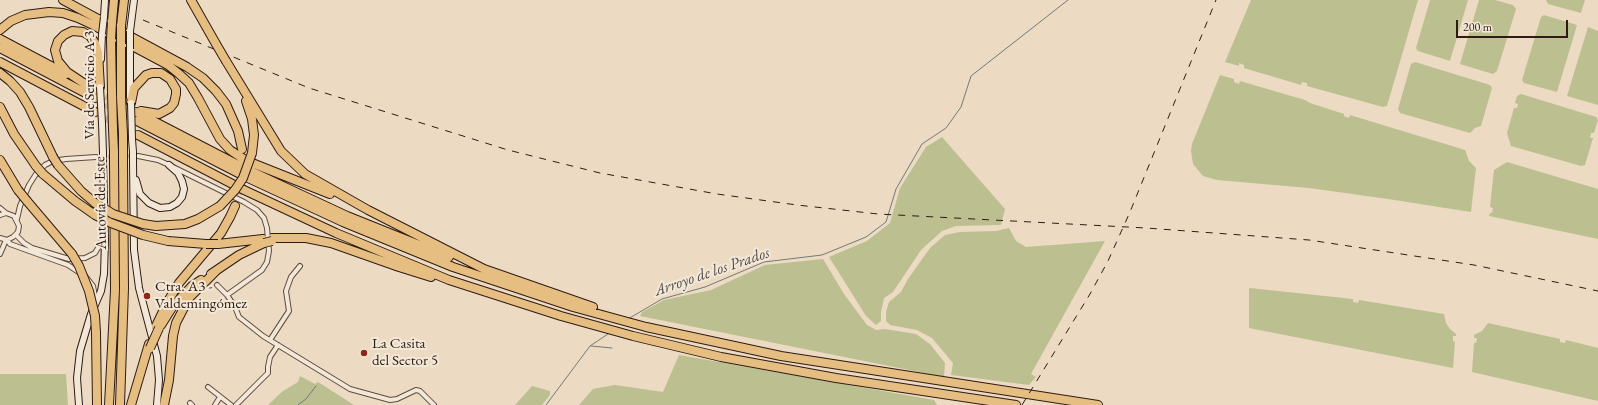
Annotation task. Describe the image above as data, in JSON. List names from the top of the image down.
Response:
{
  "streets": {
    "highway": ["Autovía del Este"],
    "main road": ["Vía de Servicio A-3"]
  },
  "water": ["Arroyo de los Prados"],
  "places": ["Ctra. A3 - Valdemingómez", "La Casita del Sector 5"],
  "scale_bar": "200 m"
}
